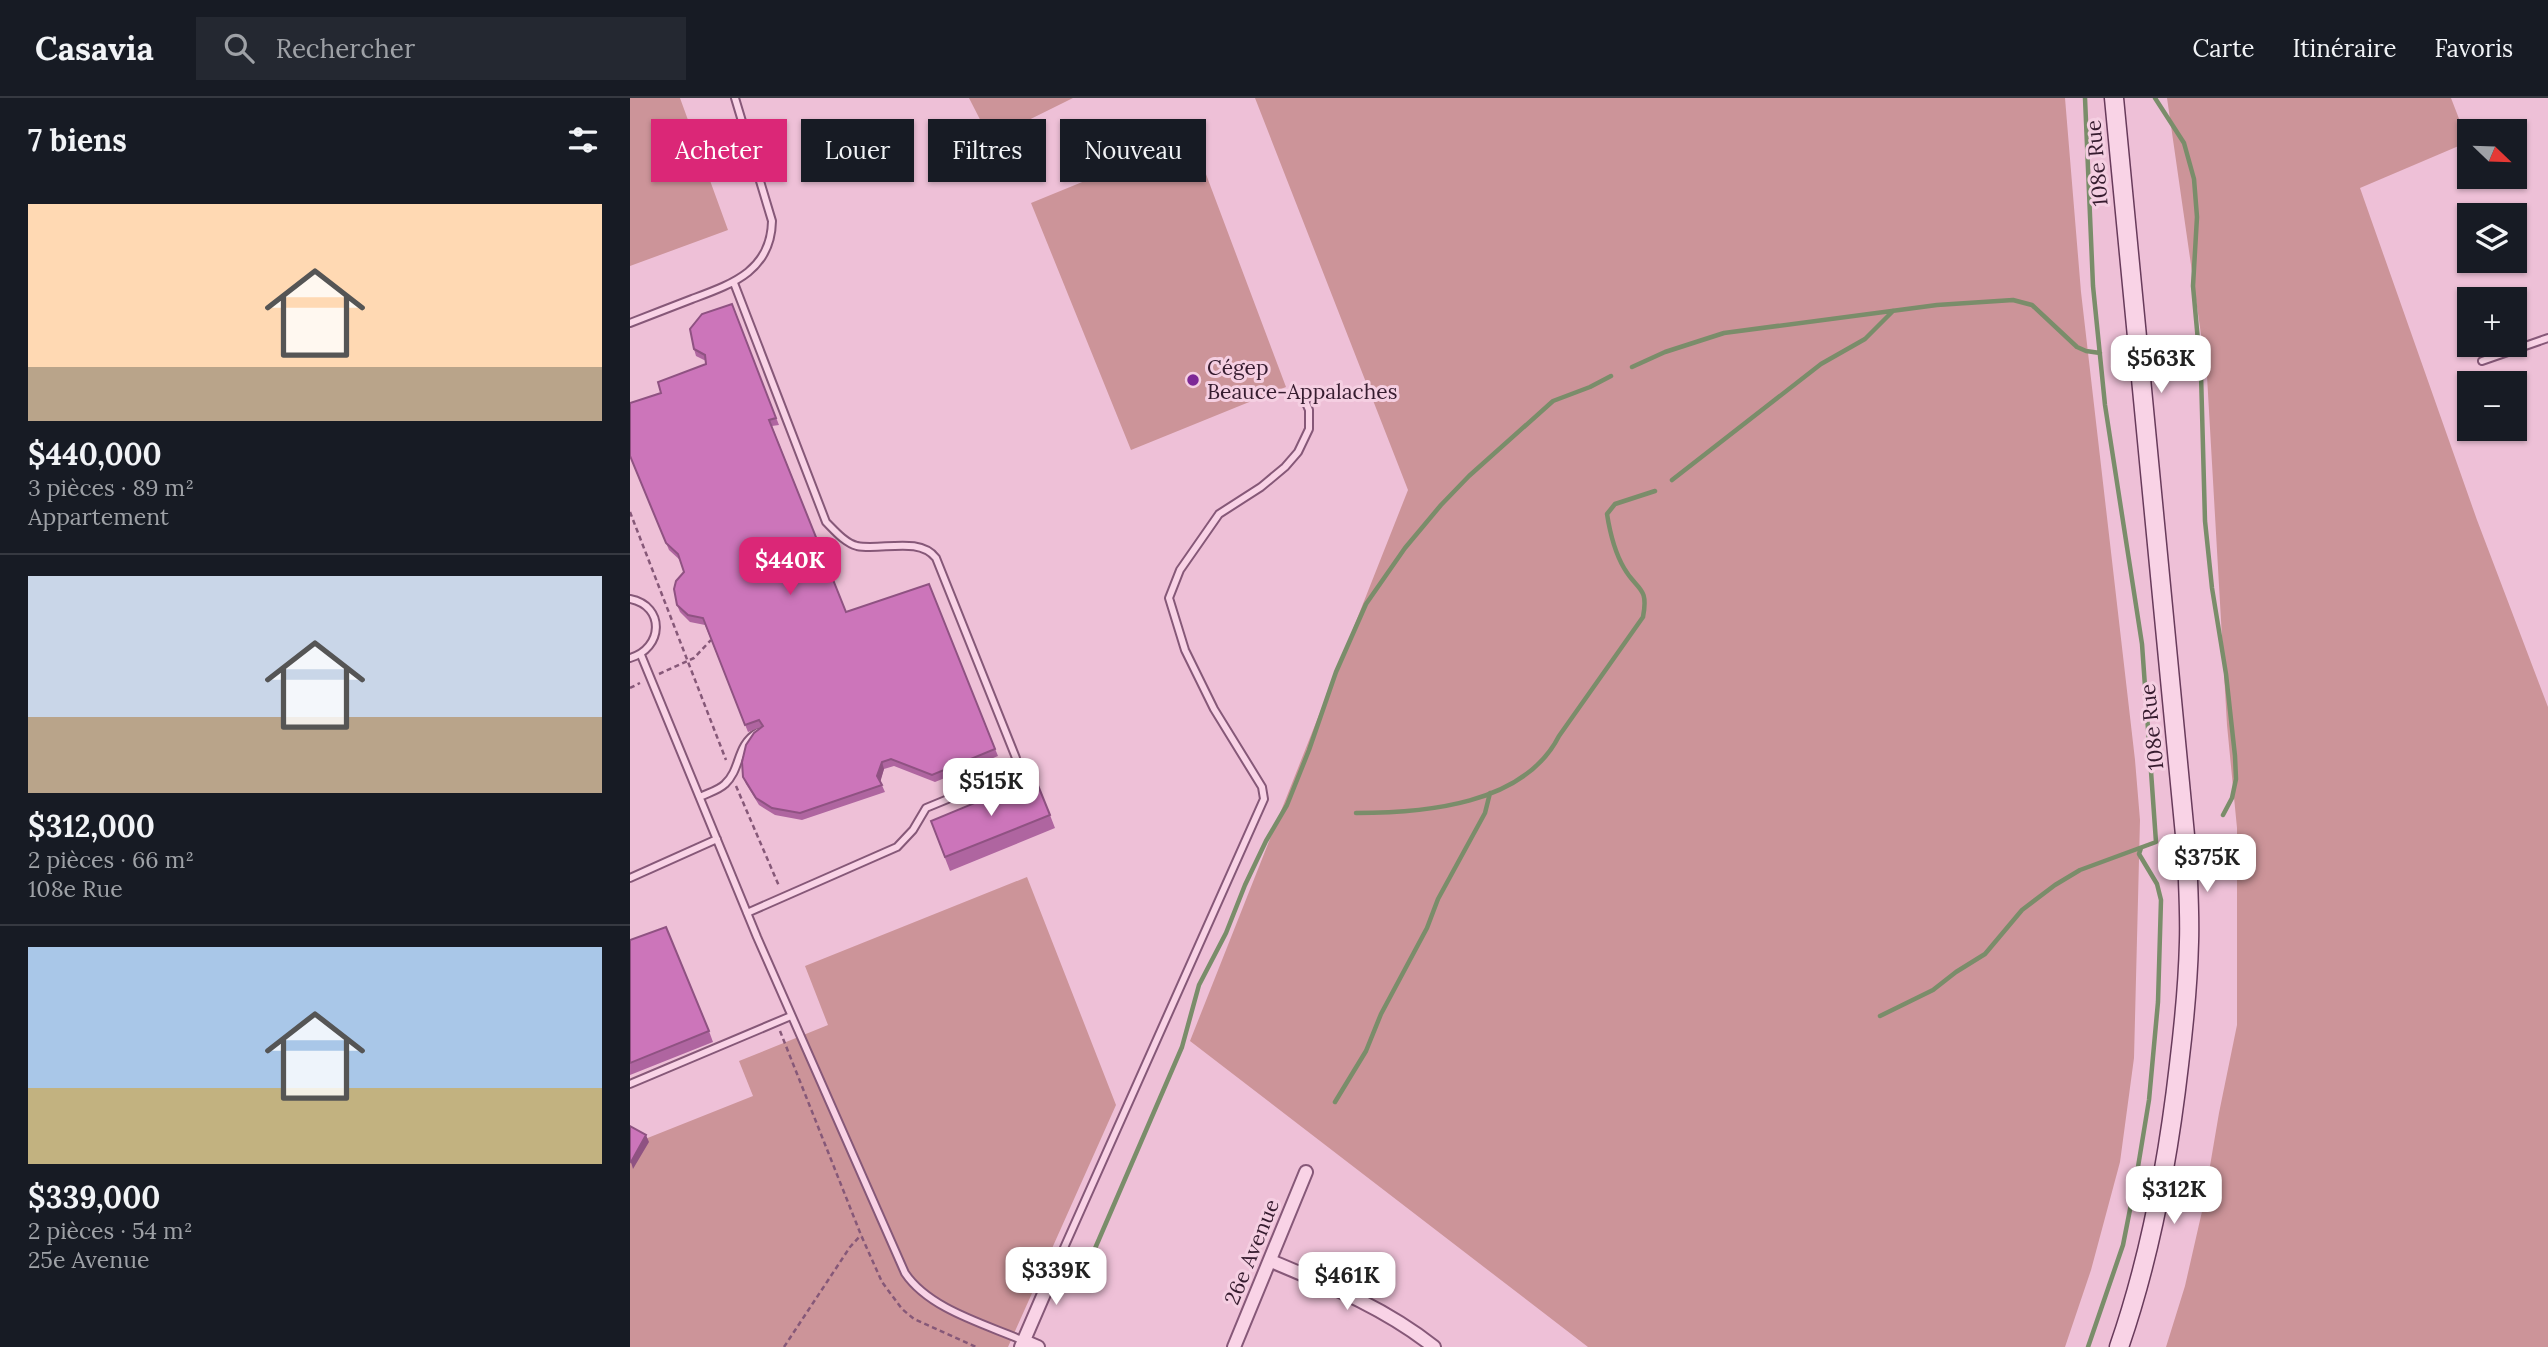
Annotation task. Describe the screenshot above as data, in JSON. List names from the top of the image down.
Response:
{
  "streets": {
    "main road": ["108e Rue"],
    "street": ["26e Avenue"]
  },
  "places": ["Cégep Beauce-Appalaches"],
  "north": "bottom right",
  "page": {
    "header": "Casavia",
    "search": "Rechercher",
    "nav": ["Carte", "Itinéraire", "Favoris"],
    "heading": "7 biens",
    "map_buttons": ["+", "−"],
    "chip": [
      "Acheter",
      "Louer",
      "Filtres",
      "Nouveau"
    ],
    "list": [
      {
        "name": "$440,000",
        "note": "3 pièces · 89 m² · Appartement"
      },
      {
        "name": "$312,000",
        "note": "2 pièces · 66 m² · 108e Rue"
      },
      {
        "name": "$339,000",
        "note": "2 pièces · 54 m² · 25e Avenue"
      }
    ],
    "price": [
      "$563K",
      "$440K",
      "$515K",
      "$375K",
      "$312K",
      "$339K",
      "$461K"
    ]
  }
}
